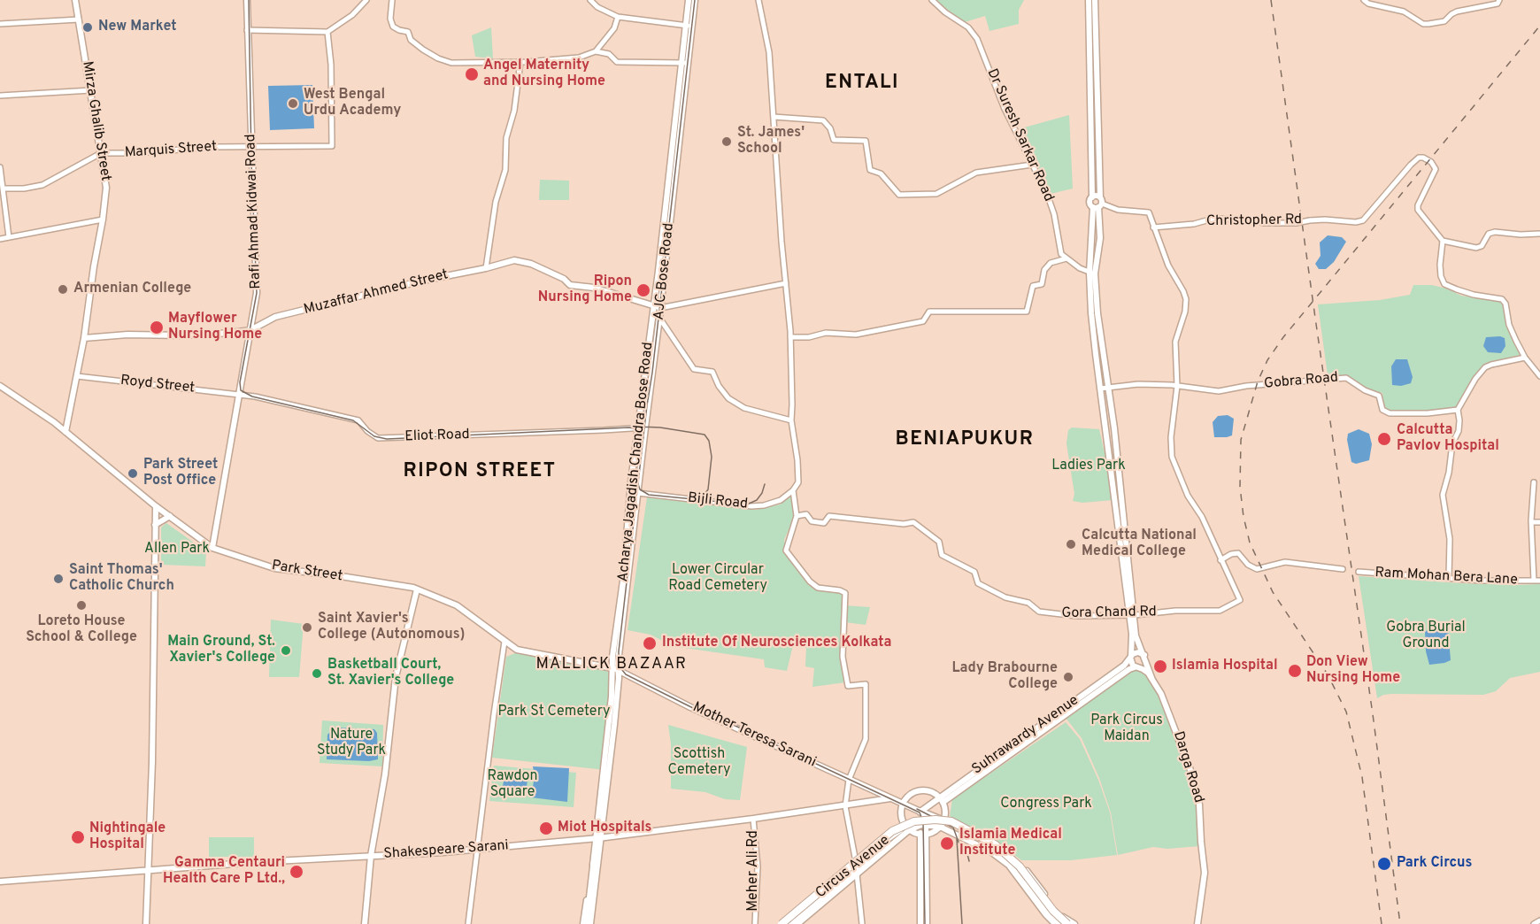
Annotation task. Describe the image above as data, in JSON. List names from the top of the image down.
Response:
{
  "streets": {
    "main road": [
      "Mirza Ghalib Street",
      "Rafi Ahmad Kidwai Road",
      "AJC Bose Road",
      "Muzaffar Ahmed Street",
      "Acharya Jagadish Chandra Bose Road",
      "Park Street",
      "Mother Teresa Sarani",
      "Suhrawardy Avenue",
      "Darga Road",
      "Shakespeare Sarani",
      "Circus Avenue"
    ],
    "street": [
      "Dr Suresh Sarkar Road",
      "Marquis Street",
      "Christopher Rd",
      "Gobra Road",
      "Royd Street",
      "Eliot Road",
      "Bijli Road",
      "Ram Mohan Bera Lane",
      "Gora Chand Rd",
      "Meher Ali Rd"
    ]
  },
  "crossings": [
    ["Mirza Ghalib Street", "Marquis Street"],
    ["Mirza Ghalib Street", "Muzaffar Ahmed Street"],
    ["Mirza Ghalib Street", "Royd Street"],
    ["Mirza Ghalib Street", "Park Street"],
    ["Marquis Street", "Rafi Ahmad Kidwai Road"],
    ["Rafi Ahmad Kidwai Road", "Muzaffar Ahmed Street"],
    ["Rafi Ahmad Kidwai Road", "Royd Street"],
    ["Rafi Ahmad Kidwai Road", "Eliot Road"],
    ["Rafi Ahmad Kidwai Road", "Park Street"],
    ["AJC Bose Road", "Muzaffar Ahmed Street"],
    ["AJC Bose Road", "Eliot Road"],
    ["AJC Bose Road", "Acharya Jagadish Chandra Bose Road"],
    ["AJC Bose Road", "Bijli Road"],
    ["AJC Bose Road", "Park Street"],
    ["AJC Bose Road", "Mother Teresa Sarani"],
    ["Muzaffar Ahmed Street", "Acharya Jagadish Chandra Bose Road"],
    ["Royd Street", "Eliot Road"],
    ["Eliot Road", "Acharya Jagadish Chandra Bose Road"],
    ["Acharya Jagadish Chandra Bose Road", "Bijli Road"],
    ["Acharya Jagadish Chandra Bose Road", "Park Street"],
    ["Acharya Jagadish Chandra Bose Road", "Mother Teresa Sarani"],
    ["Acharya Jagadish Chandra Bose Road", "Shakespeare Sarani"],
    ["Park Street", "Mother Teresa Sarani"],
    ["Gora Chand Rd", "Darga Road"],
    ["Mother Teresa Sarani", "Shakespeare Sarani"],
    ["Suhrawardy Avenue", "Darga Road"],
    ["Suhrawardy Avenue", "Circus Avenue"],
    ["Shakespeare Sarani", "Meher Ali Rd"]
  ],
  "districts": [
    "ENTALI",
    "BENIAPUKUR",
    "RIPON STREET",
    "MALLICK BAZAAR"
  ],
  "parks": [
    "Ladies Park",
    "Allen Park",
    "Lower Circular Road Cemetery",
    "Gobra Burial Ground",
    "Park St Cemetery",
    "Park Circus Maidan",
    "Nature Study Park",
    "Scottish Cemetery",
    "Rawdon Square",
    "Congress Park"
  ],
  "places": [
    "New Market",
    "Angel Maternity and Nursing Home",
    "West Bengal Urdu Academy",
    "St. James' School",
    "Armenian College",
    "Ripon Nursing Home",
    "Mayflower Nursing Home",
    "Calcutta Pavlov Hospital",
    "Park Street Post Office",
    "Calcutta National Medical College",
    "Saint Thomas' Catholic Church",
    "Loreto House School & College",
    "Saint Xavier's College (Autonomous)",
    "Institute Of Neurosciences Kolkata",
    "Main Ground, St. Xavier's College",
    "Islamia Hospital",
    "Don View Nursing Home",
    "Basketball Court, St. Xavier's College",
    "Lady Brabourne College",
    "Miot Hospitals",
    "Nightingale Hospital",
    "Islamia Medical Institute",
    "Park Circus",
    "Gamma Centauri Health Care P Ltd.,"
  ]
}
